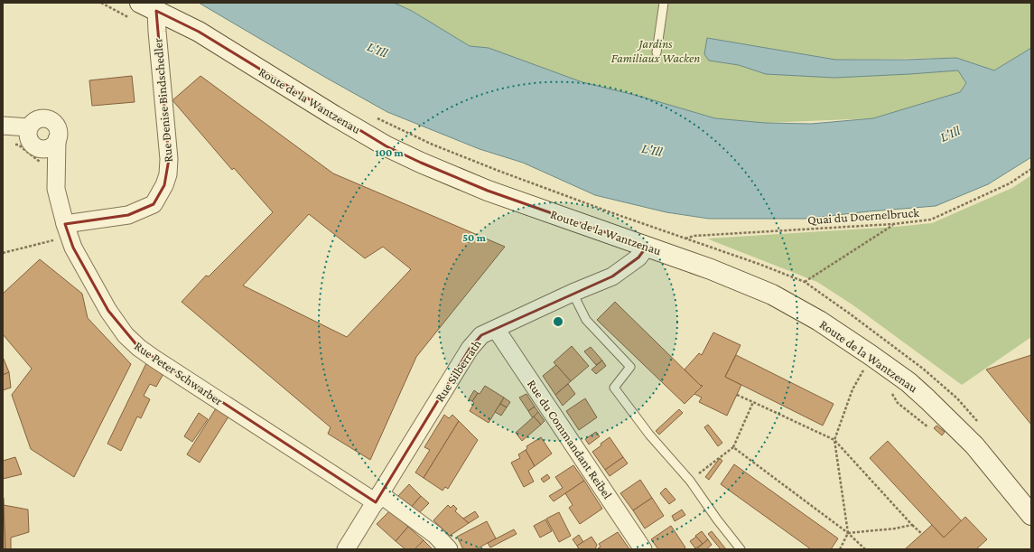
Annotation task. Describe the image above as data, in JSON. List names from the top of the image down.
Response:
{
  "streets": {
    "street": [
      "Rue Denise Bindschedler",
      "Route de la Wantzenau",
      "Rue Silberrath",
      "Rue Peter Schwarber",
      "Rue du Commandant Reibel"
    ],
    "path": ["Quai du Doernelbruck"]
  },
  "crossings": [
    ["Rue Denise Bindschedler", "Route de la Wantzenau"],
    ["Rue Denise Bindschedler", "Rue Peter Schwarber"],
    ["Route de la Wantzenau", "Rue Silberrath"],
    ["Rue Silberrath", "Rue Peter Schwarber"],
    ["Rue Silberrath", "Rue du Commandant Reibel"]
  ],
  "water": ["L'Ill"],
  "parks": ["Jardins Familiaux Wacken"],
  "rings": ["100 m", "50 m"]
}
